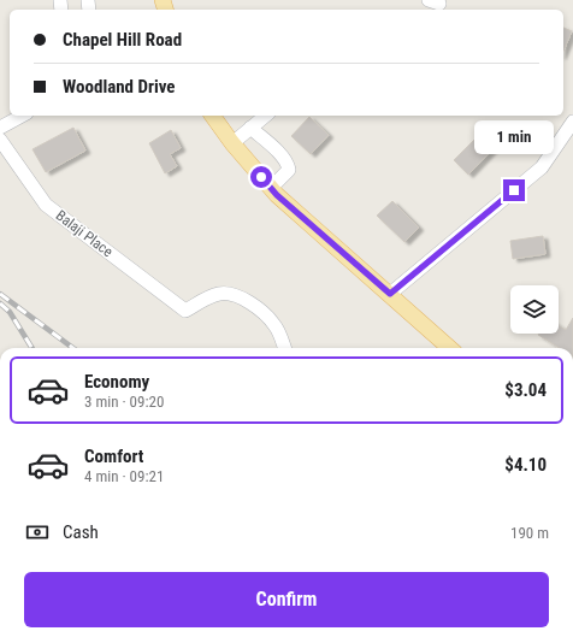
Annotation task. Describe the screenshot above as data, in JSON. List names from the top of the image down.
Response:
{
  "streets": {
    "street": ["Balaji Place"]
  },
  "page": {
    "banner": ["Chapel Hill Road", "Woodland Drive"],
    "bubble": "1 min",
    "list": [
      {
        "name": "Economy",
        "note": "3 min · 09:20",
        "value": "$3.04"
      },
      {
        "name": "Comfort",
        "note": "4 min · 09:21",
        "value": "$4.10"
      }
    ],
    "pay": ["Cash", "190 m"],
    "buttons": "Confirm"
  }
}
